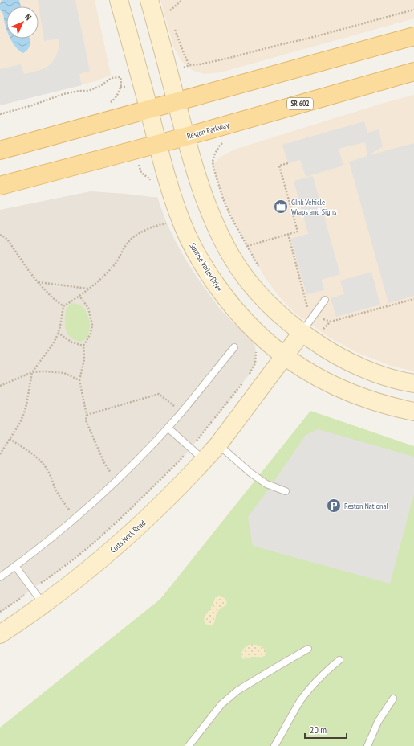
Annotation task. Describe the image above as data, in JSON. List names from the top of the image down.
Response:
{
  "streets": {
    "main road": [
      "SR 602",
      "Reston Parkway",
      "Sunrise Valley Drive",
      "Colts Neck Road"
    ]
  },
  "crossings": [
    ["Reston Parkway", "Sunrise Valley Drive"],
    ["Sunrise Valley Drive", "Colts Neck Road"]
  ],
  "places": {
    "office": ["GInk Vehicle Wraps and Signs"],
    "parking": ["Reston National"]
  },
  "scale_bar": "20 m",
  "north": "top right"
}
